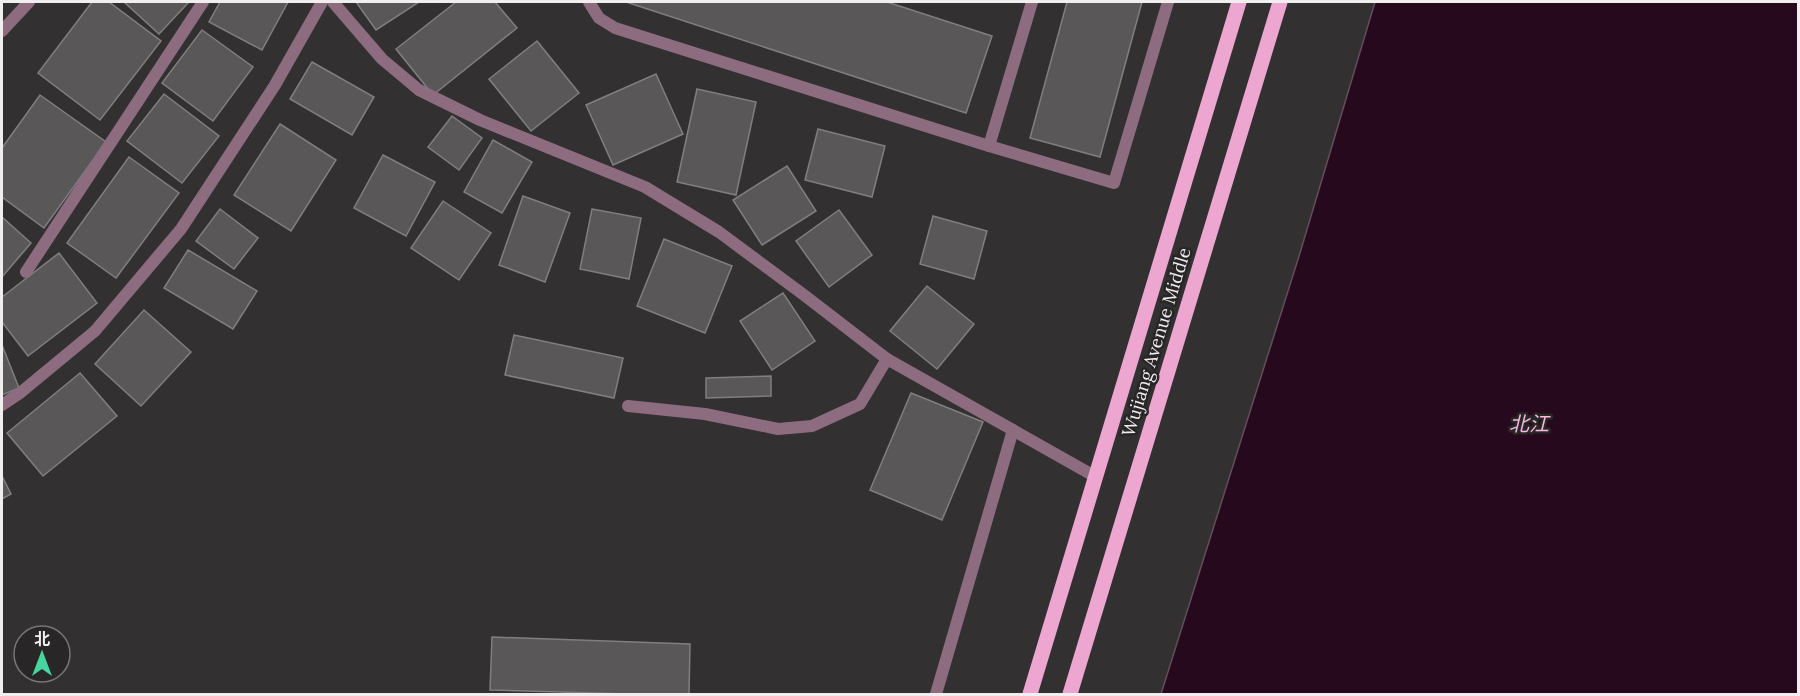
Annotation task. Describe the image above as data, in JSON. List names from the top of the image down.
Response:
{
  "streets": {
    "main road": ["Wujiang Avenue Middle"]
  },
  "water": ["北江"],
  "north": "top"
}
